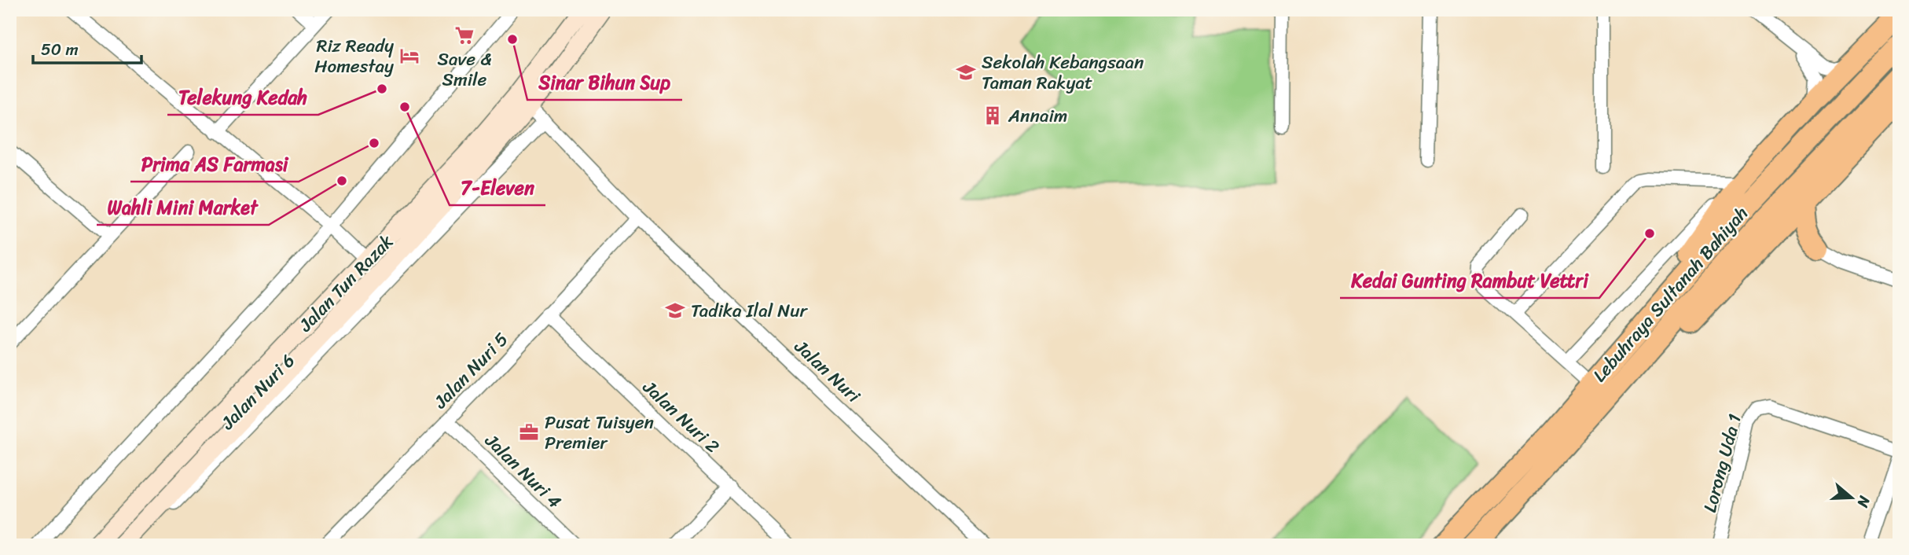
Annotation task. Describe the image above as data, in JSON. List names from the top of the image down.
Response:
{
  "streets": {
    "main road": ["Jalan Tun Razak", "Lebuhraya Sultanah Bahiyah"],
    "street": [
      "Jalan Nuri 5",
      "Jalan Nuri",
      "Jalan Nuri 6",
      "Jalan Nuri 2",
      "Lorong Uda 1",
      "Jalan Nuri 4"
    ]
  },
  "crossings": [
    ["Jalan Tun Razak", "Jalan Nuri"],
    ["Jalan Nuri 5", "Jalan Nuri"],
    ["Jalan Nuri 5", "Jalan Nuri 2"],
    ["Jalan Nuri 5", "Jalan Nuri 4"],
    ["Jalan Nuri", "Jalan Nuri 6"]
  ],
  "places": {
    "supermarket": ["Save & Smile"],
    "other": [
      "Sinar Bihun Sup",
      "Telekung Kedah",
      "7-Eleven",
      "Prima AS Farmasi",
      "Wahli Mini Market",
      "Kedai Gunting Rambut Vettri"
    ],
    "hotel": ["Riz Ready Homestay"],
    "school or university": ["Sekolah Kebangsaan Taman Rakyat", "Tadika Ilal Nur"],
    "building": ["Annaim"],
    "office": ["Pusat Tuisyen Premier"]
  },
  "scale_bar": "50 m",
  "north": "right"
}
